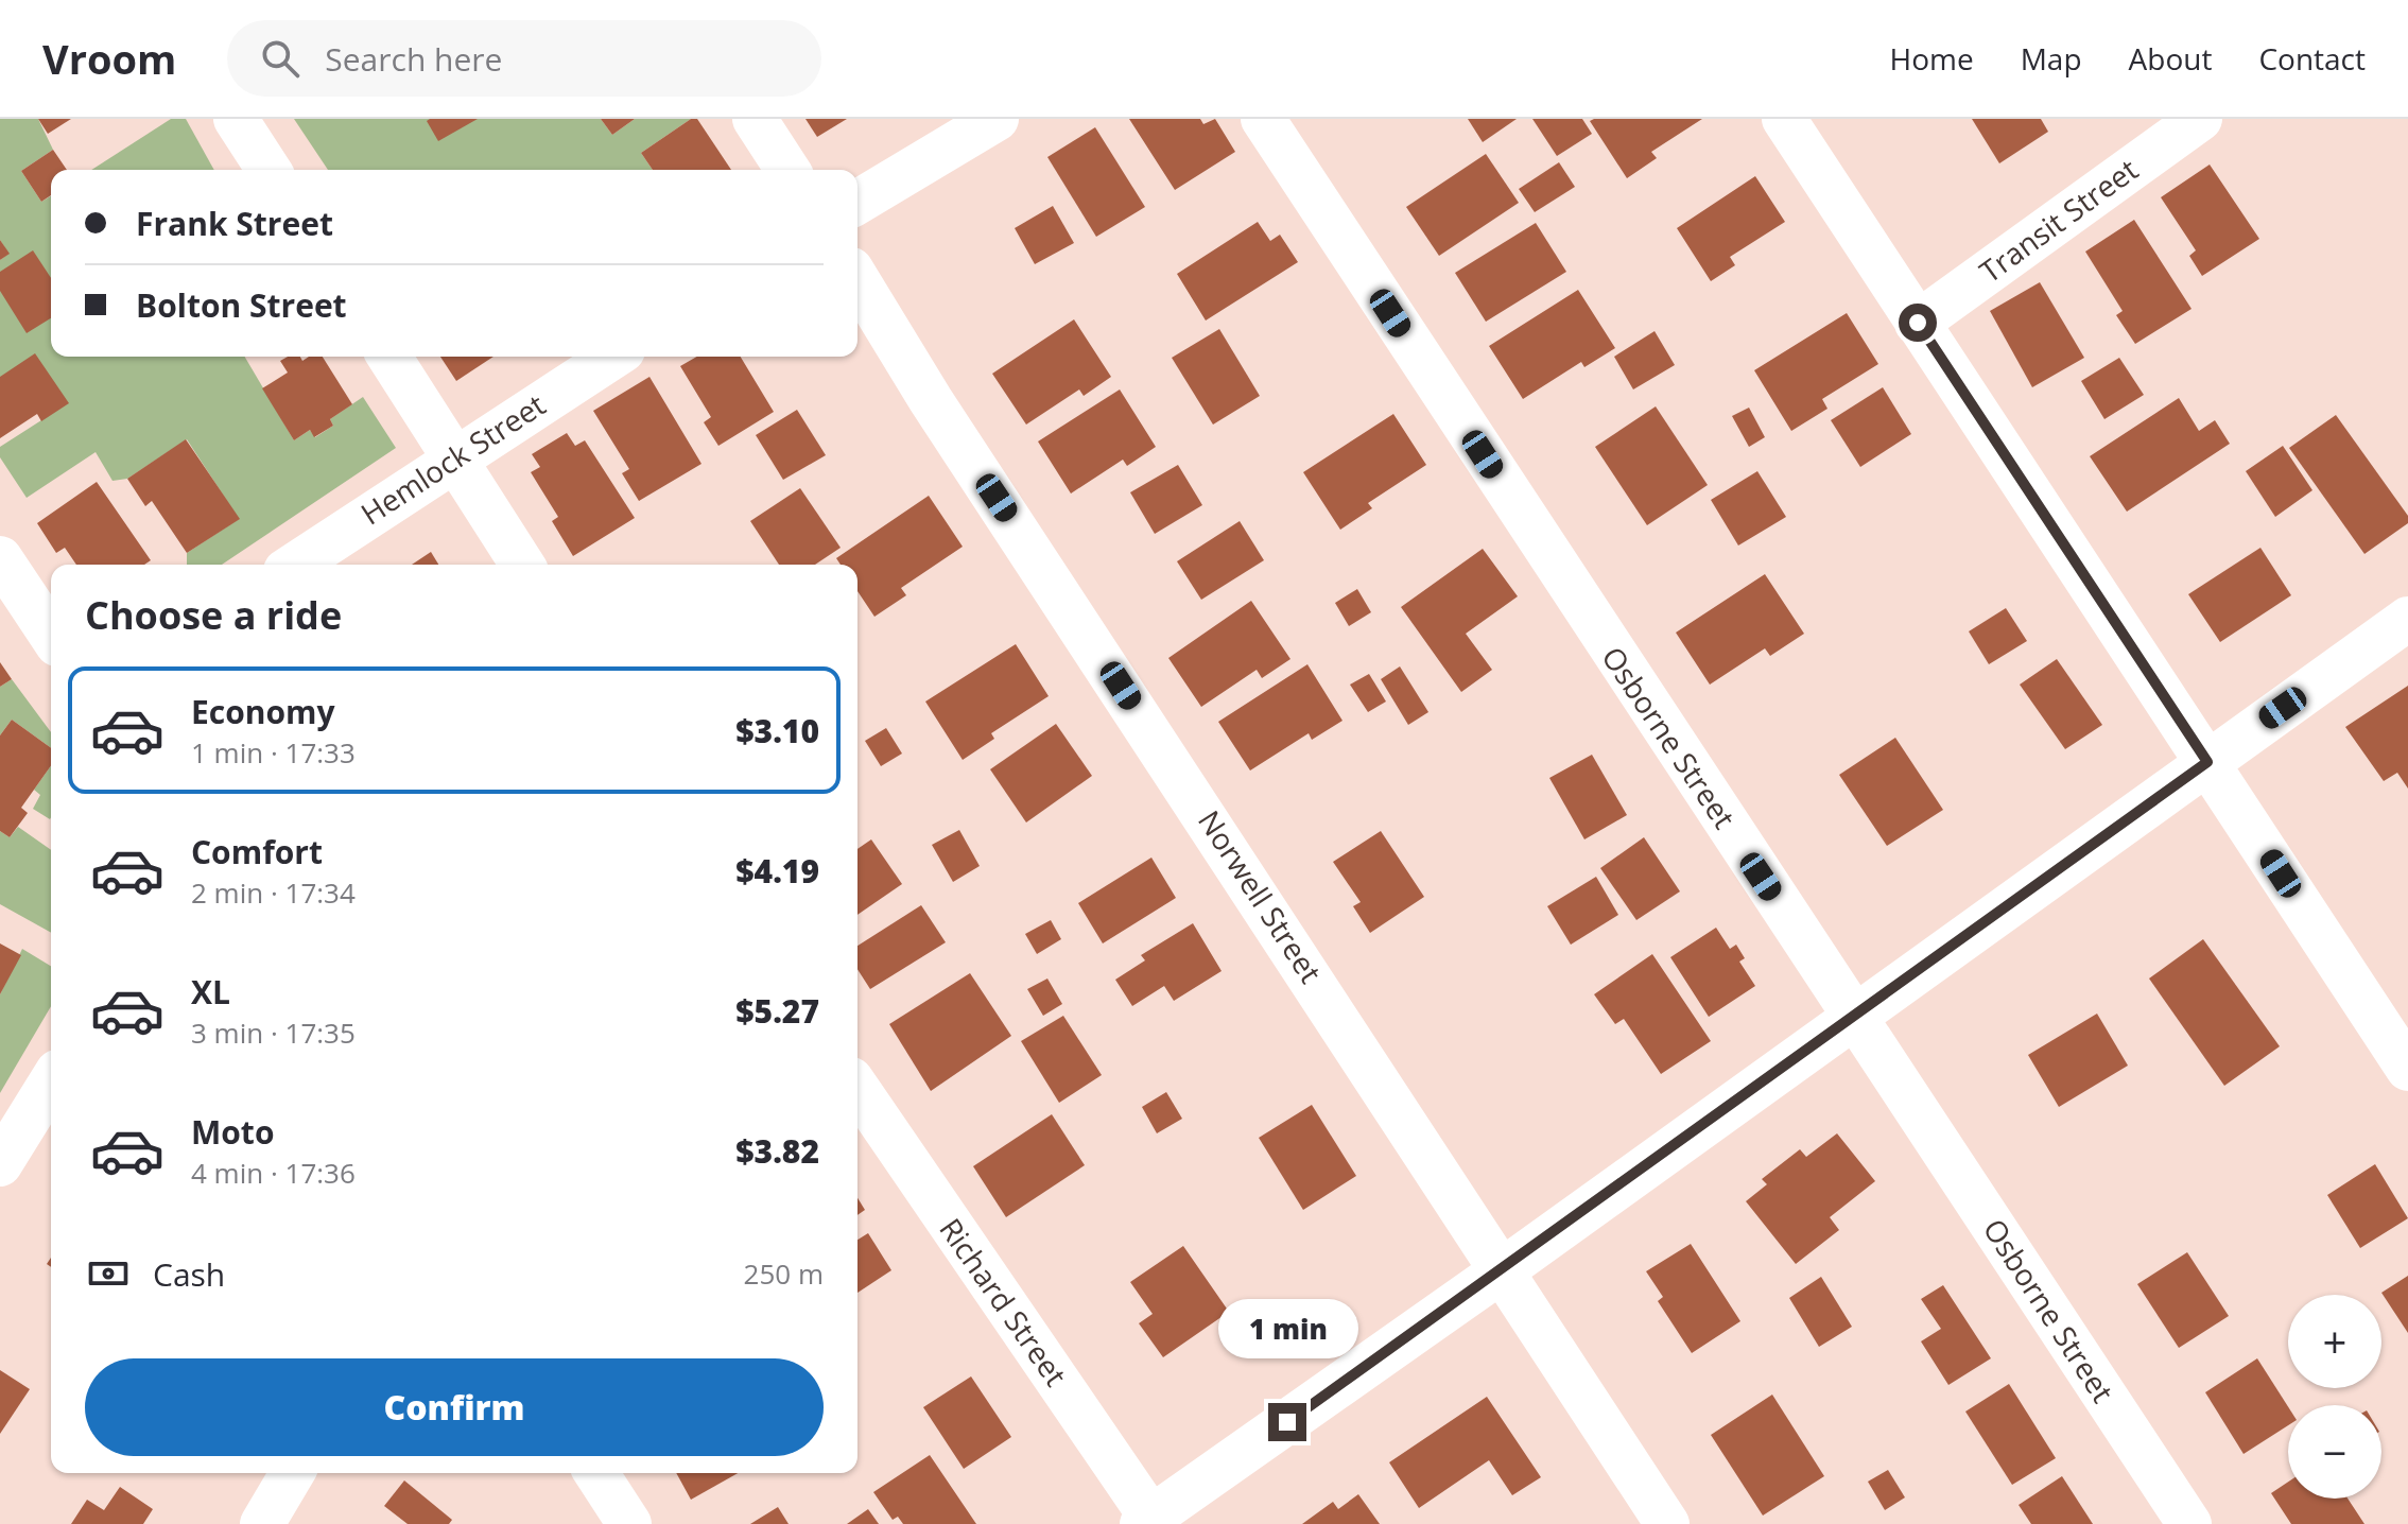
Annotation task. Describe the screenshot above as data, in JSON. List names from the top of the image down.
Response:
{
  "streets": {
    "street": [
      "Transit Street",
      "Hemlock Street",
      "Osborne Street",
      "Norwell Street",
      "Richard Street"
    ]
  },
  "page": {
    "header": "Vroom",
    "search": "Search here",
    "nav": [
      "Home",
      "Map",
      "About",
      "Contact"
    ],
    "banner": ["Frank Street", "Bolton Street"],
    "heading": "Choose a ride",
    "list": [
      {
        "name": "Economy",
        "note": "1 min · 17:33",
        "value": "$3.10"
      },
      {
        "name": "Comfort",
        "note": "2 min · 17:34",
        "value": "$4.19"
      },
      {
        "name": "XL",
        "note": "3 min · 17:35",
        "value": "$5.27"
      },
      {
        "name": "Moto",
        "note": "4 min · 17:36",
        "value": "$3.82"
      }
    ],
    "pay": ["Cash", "250 m"],
    "map_buttons": ["+", "−"],
    "bubble": "1 min",
    "buttons": "Confirm"
  }
}
